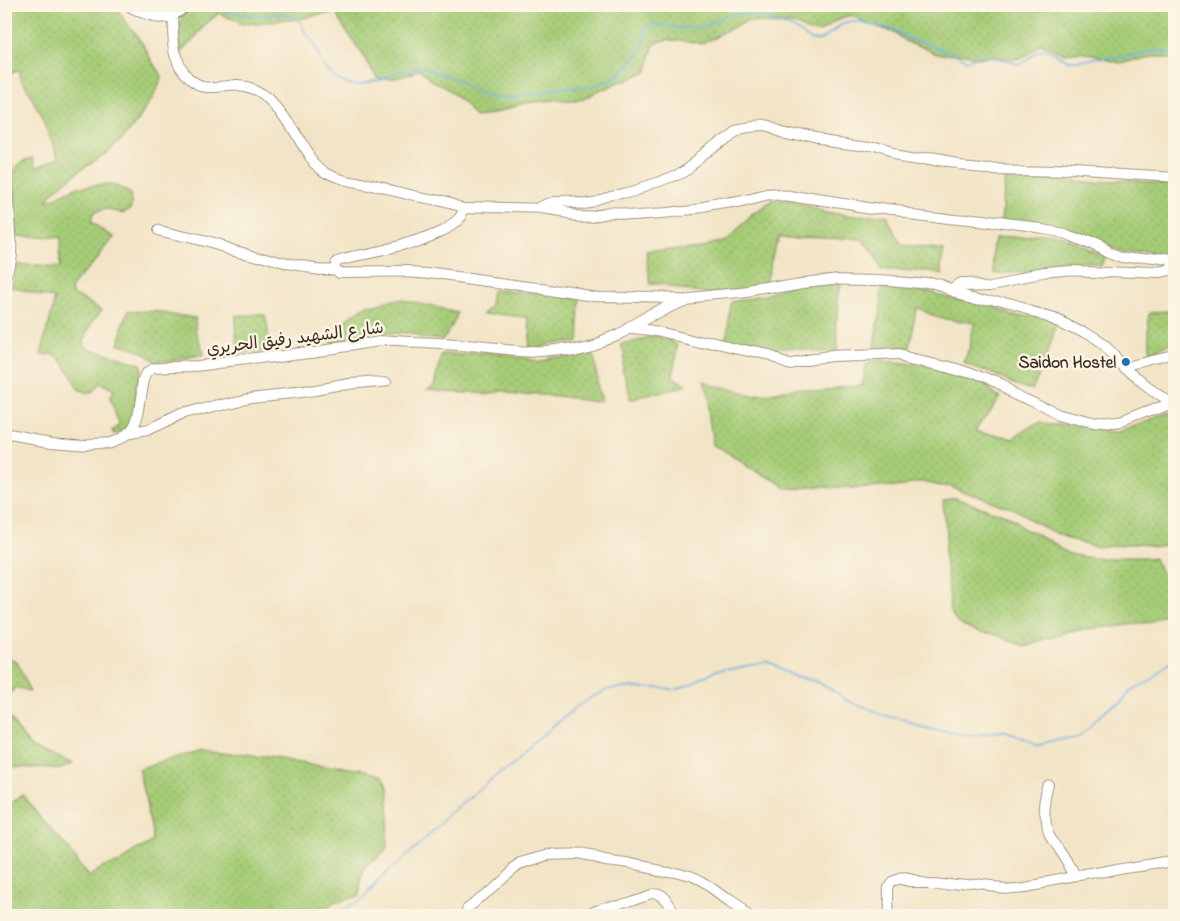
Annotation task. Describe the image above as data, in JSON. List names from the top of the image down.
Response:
{
  "streets": {
    "street": ["شارع الشهيد رفيق الحريري"]
  },
  "places": ["Saidon Hostel"]
}
